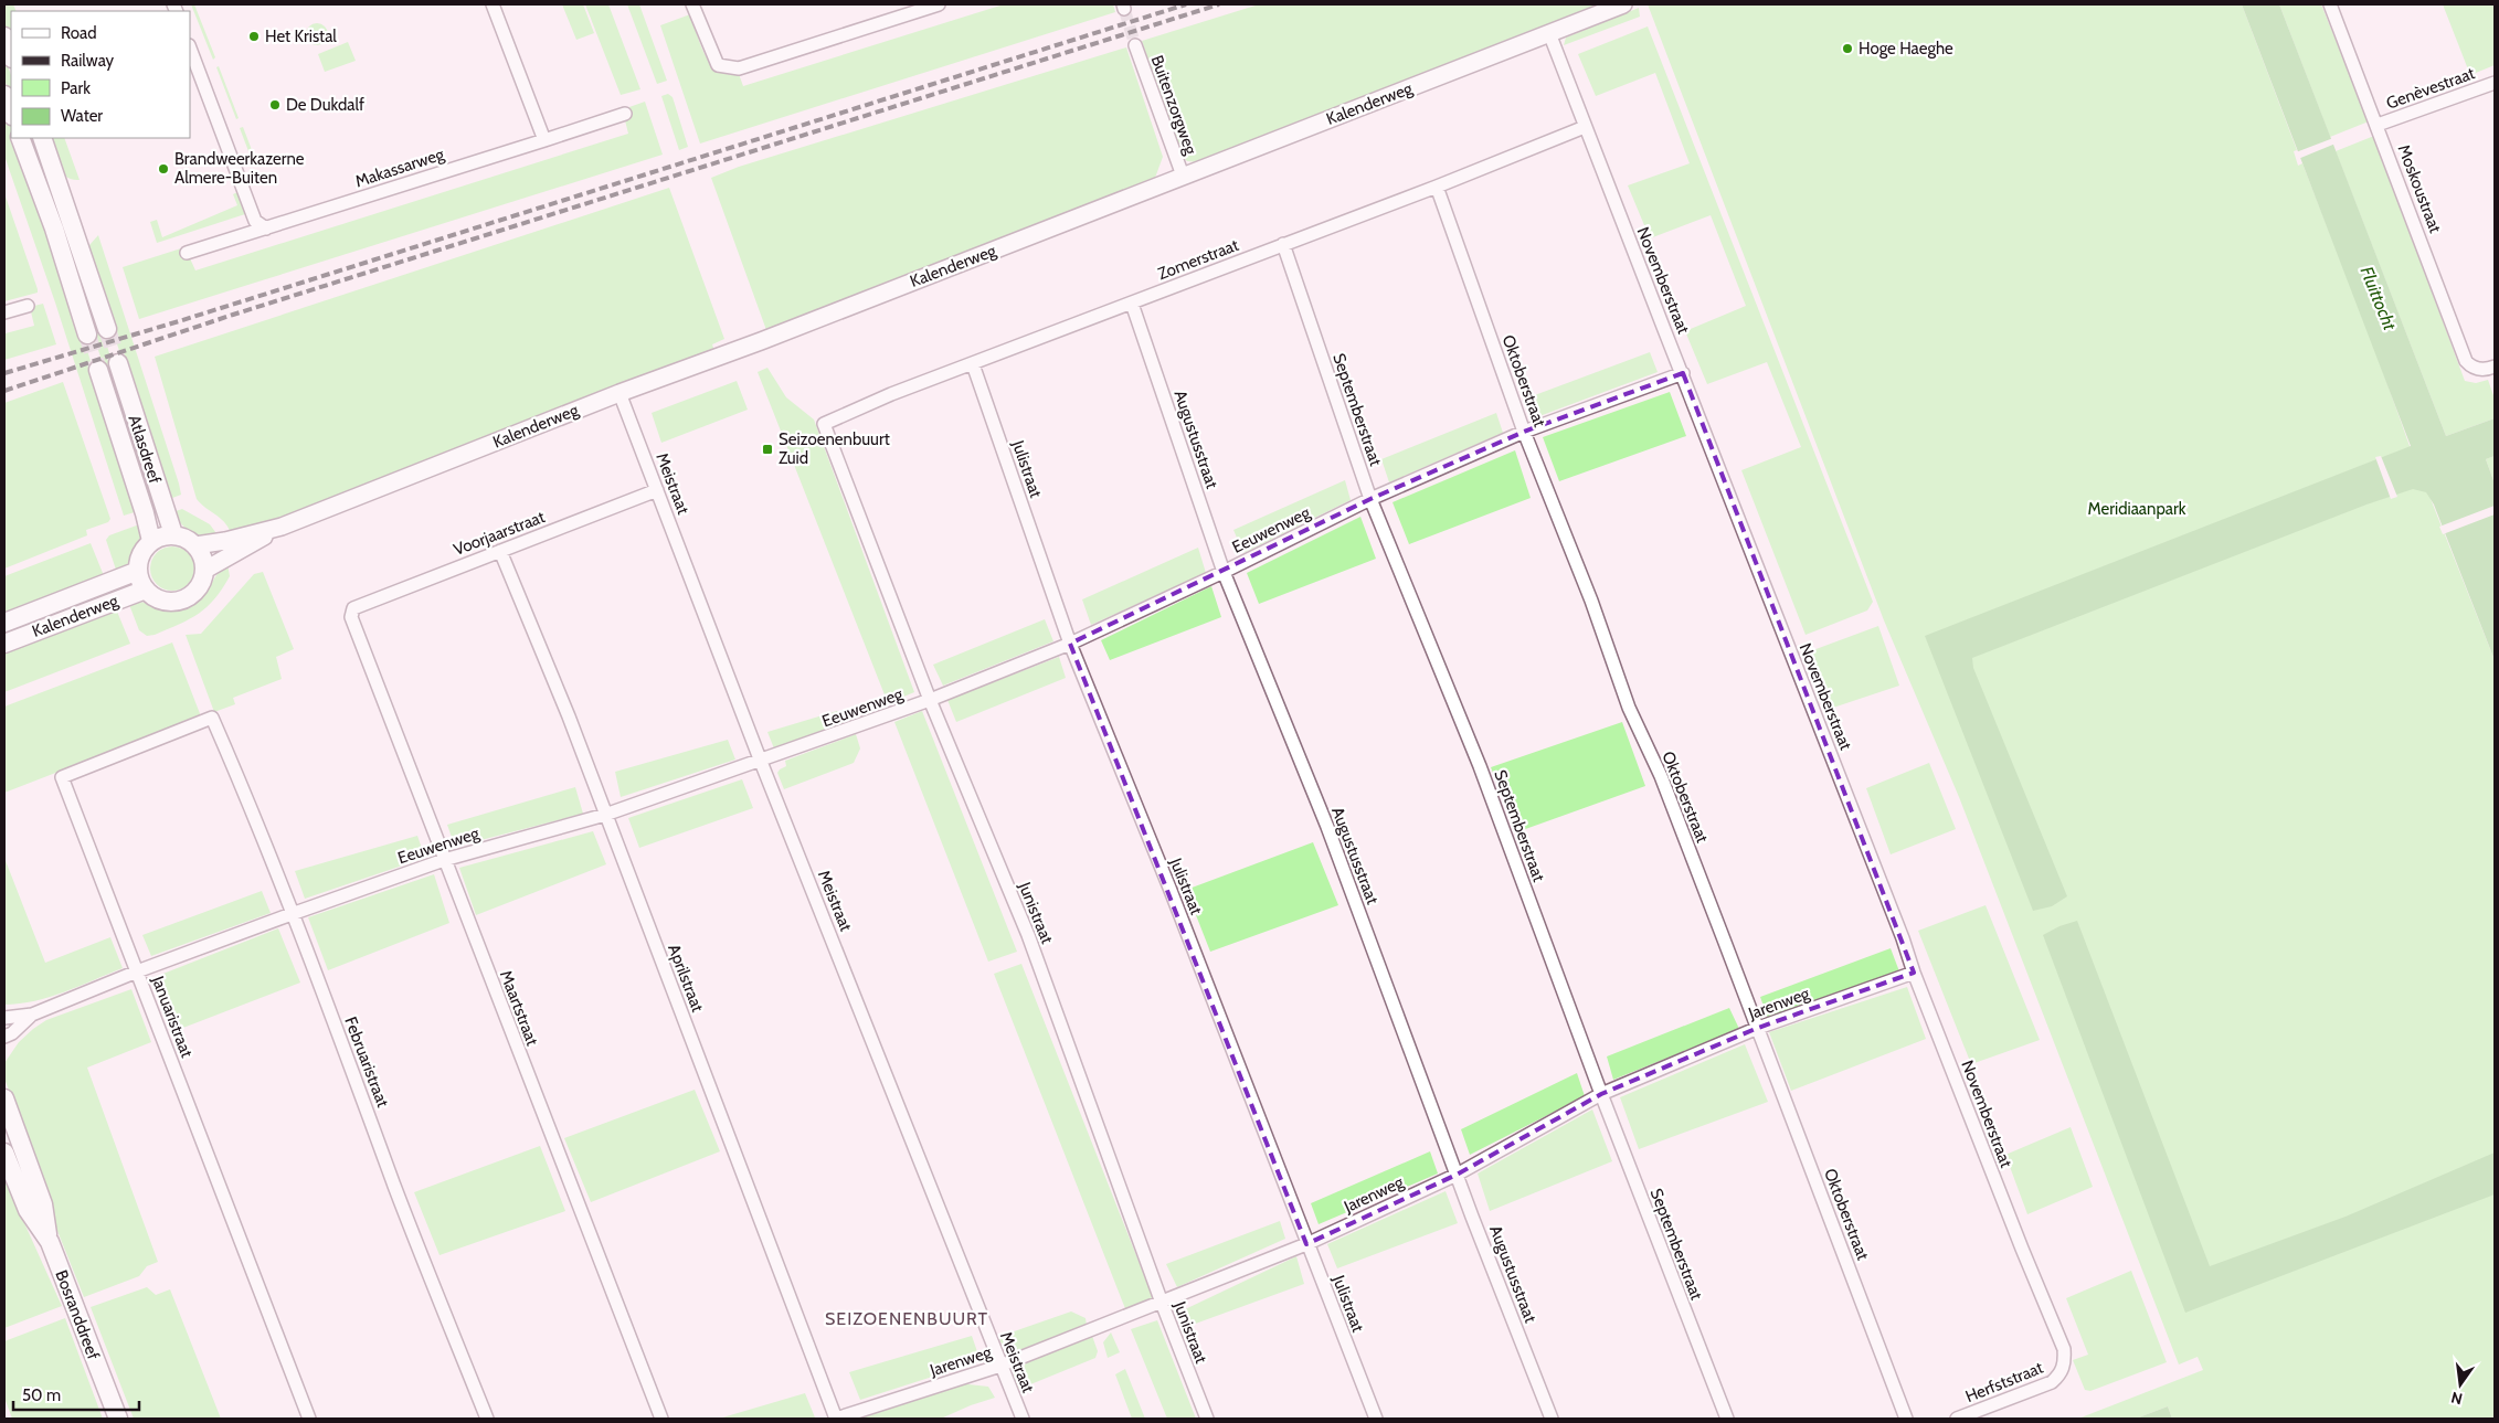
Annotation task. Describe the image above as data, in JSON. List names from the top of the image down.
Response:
{
  "streets": {
    "main road": ["Kalenderweg", "Atlasdreef", "Bosranddreef"],
    "street": [
      "Genèvestraat",
      "Buitenzorgweg",
      "Makassarweg",
      "Moskoustraat",
      "Zomerstraat",
      "Novemberstraat",
      "Oktoberstraat",
      "Septemberstraat",
      "Augustusstraat",
      "Julistraat",
      "Meistraat",
      "Eeuwenweg",
      "Voorjaarstraat",
      "Junistraat",
      "Aprilstraat",
      "Jarenweg",
      "Maartstraat",
      "Januaristraat",
      "Februaristraat",
      "Herfststraat"
    ]
  },
  "crossings": [
    ["Genèvestraat", "Moskoustraat"],
    ["Kalenderweg", "Buitenzorgweg"],
    ["Kalenderweg", "Novemberstraat"],
    ["Kalenderweg", "Atlasdreef"],
    ["Kalenderweg", "Meistraat"],
    ["Zomerstraat", "Novemberstraat"],
    ["Zomerstraat", "Oktoberstraat"],
    ["Zomerstraat", "Septemberstraat"],
    ["Zomerstraat", "Augustusstraat"],
    ["Zomerstraat", "Julistraat"],
    ["Zomerstraat", "Junistraat"],
    ["Novemberstraat", "Eeuwenweg"],
    ["Novemberstraat", "Jarenweg"],
    ["Novemberstraat", "Herfststraat"],
    ["Oktoberstraat", "Eeuwenweg"],
    ["Oktoberstraat", "Jarenweg"],
    ["Septemberstraat", "Eeuwenweg"],
    ["Septemberstraat", "Jarenweg"],
    ["Augustusstraat", "Eeuwenweg"],
    ["Augustusstraat", "Jarenweg"],
    ["Julistraat", "Eeuwenweg"],
    ["Julistraat", "Jarenweg"],
    ["Meistraat", "Eeuwenweg"],
    ["Meistraat", "Voorjaarstraat"],
    ["Meistraat", "Jarenweg"],
    ["Eeuwenweg", "Junistraat"],
    ["Eeuwenweg", "Aprilstraat"],
    ["Eeuwenweg", "Maartstraat"],
    ["Eeuwenweg", "Januaristraat"],
    ["Eeuwenweg", "Februaristraat"],
    ["Voorjaarstraat", "Aprilstraat"],
    ["Voorjaarstraat", "Maartstraat"],
    ["Junistraat", "Jarenweg"],
    ["Aprilstraat", "Jarenweg"],
    ["Januaristraat", "Februaristraat"]
  ],
  "districts": ["SEIZOENENBUURT"],
  "water": ["Fluittocht"],
  "parks": ["Meridiaanpark"],
  "places": {
    "other": [
      "Het Kristal",
      "Hoge Haeghe",
      "De Dukdalf",
      "Brandweerkazerne Almere-Buiten"
    ],
    "transit": ["Seizoenenbuurt Zuid"]
  },
  "legend": [
    "Road",
    "Railway",
    "Park",
    "Water"
  ],
  "scale_bar": "50 m",
  "north": "bottom"
}
